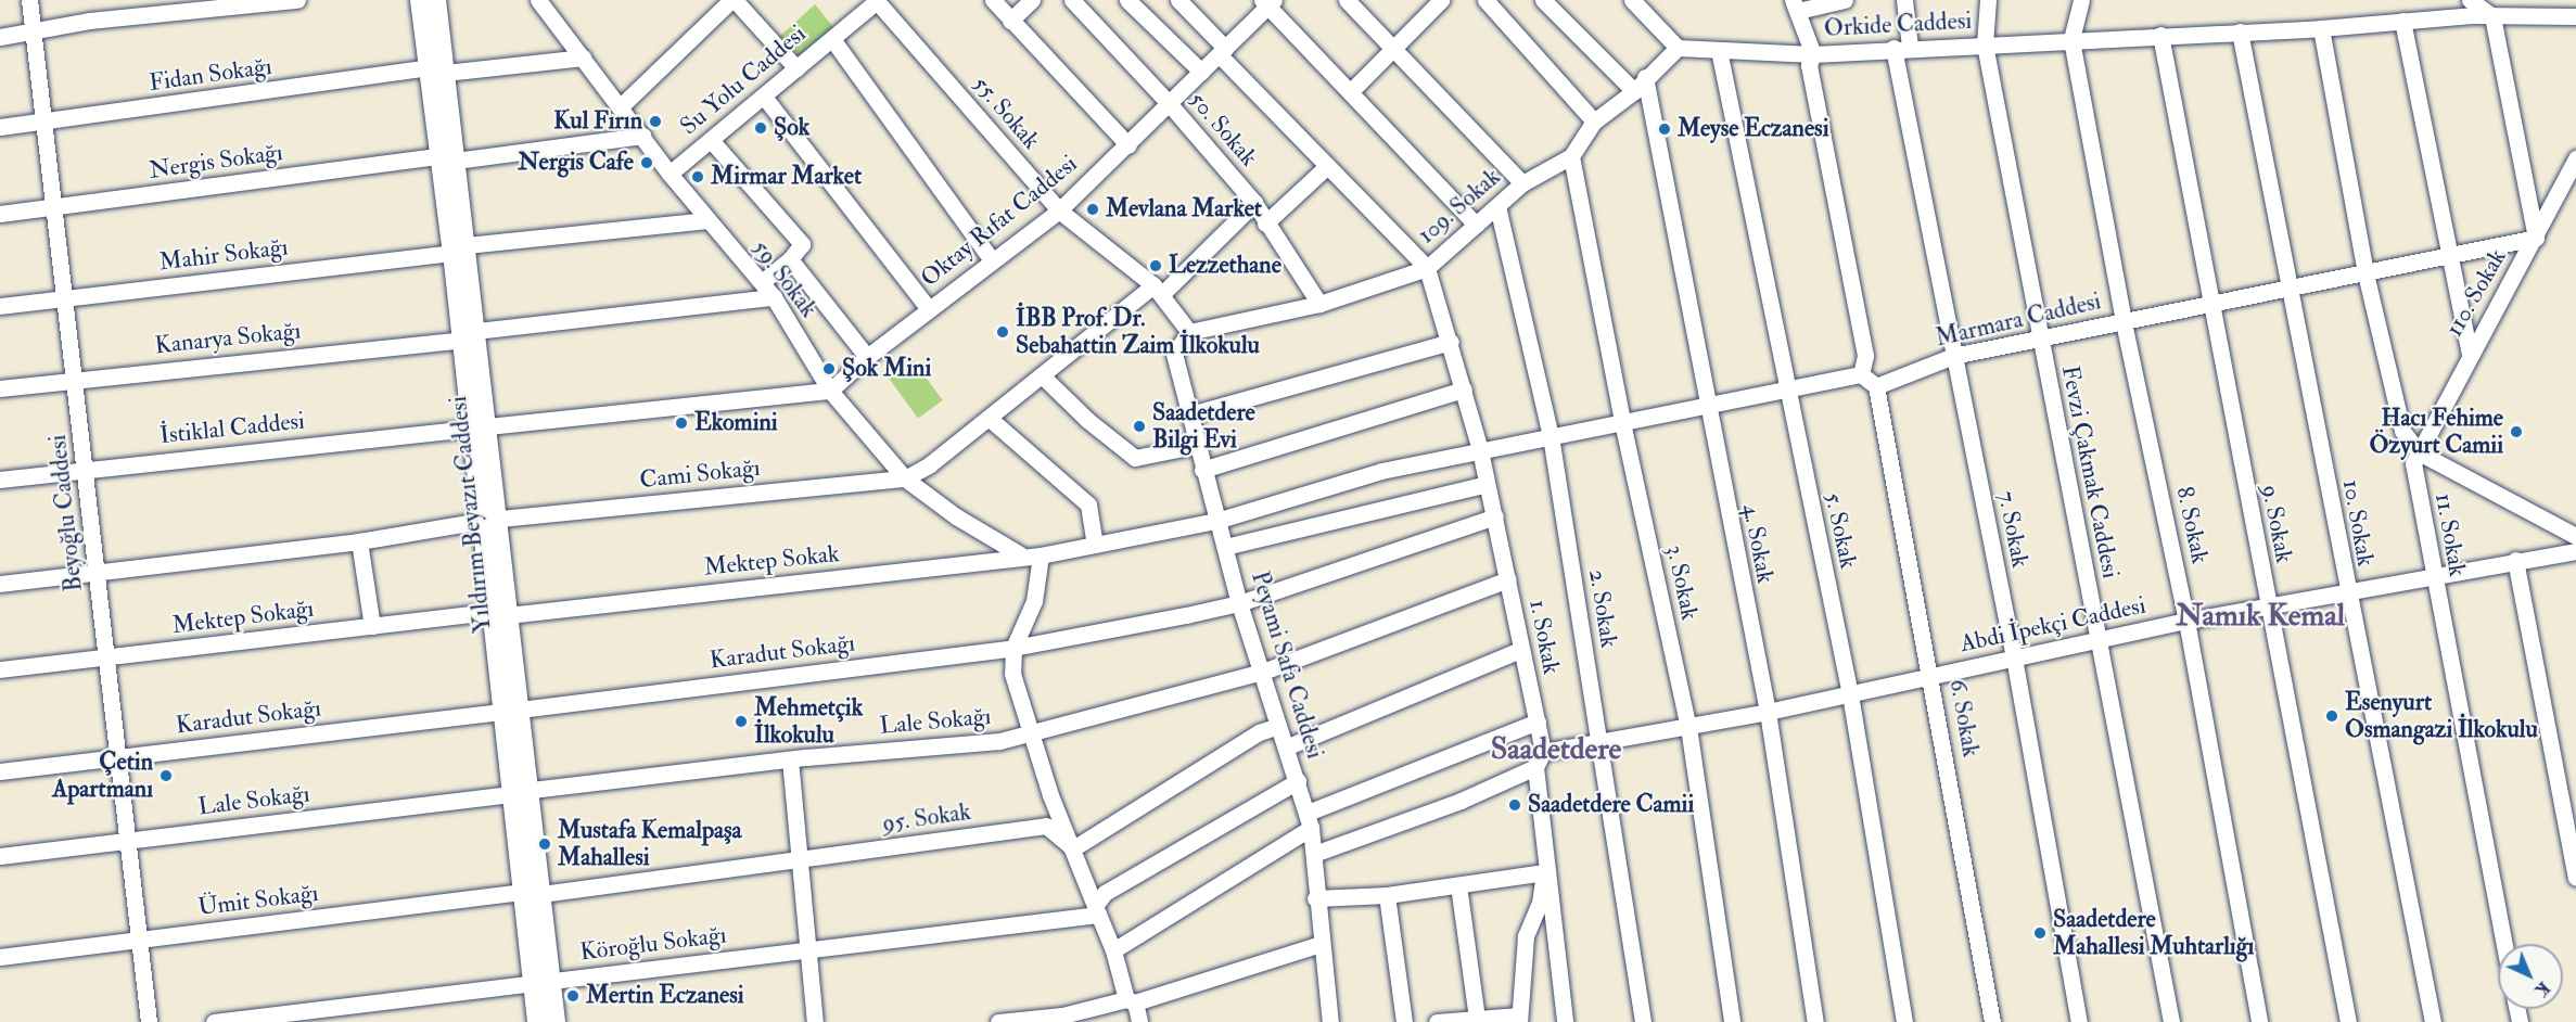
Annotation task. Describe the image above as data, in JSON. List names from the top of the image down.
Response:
{
  "streets": {
    "main road": ["Yıldırım Beyazıt Caddesi"],
    "street": [
      "Orkide Caddesi",
      "Fidan Sokağı",
      "Su Yolu Caddesi",
      "55. Sokak",
      "50. Sokak",
      "Nergis Sokağı",
      "109. Sokak",
      "Oktay Rıfat Caddesi",
      "Mahir Sokağı",
      "59. Sokak",
      "110. Sokak",
      "Marmara Caddesi",
      "Kanarya Sokağı",
      "İstiklal Caddesi",
      "Fevzi Çakmak Caddesi",
      "Cami Sokağı",
      "Beyoğlu Caddesi",
      "10. Sokak",
      "9. Sokak",
      "8. Sokak",
      "7. Sokak",
      "5. Sokak",
      "11. Sokak",
      "4. Sokak",
      "Mektep Sokak",
      "3. Sokak",
      "2. Sokak",
      "Mektep Sokağı",
      "Abdi İpekçi Caddesi",
      "1. Sokak",
      "Karadut Sokağı",
      "Peyami Safa Caddesi",
      "6. Sokak",
      "Lale Sokağı",
      "95. Sokak",
      "Ümit Sokağı",
      "Köroğlu Sokağı"
    ]
  },
  "crossings": [
    ["Orkide Caddesi", "109. Sokak"],
    ["Orkide Caddesi", "Fevzi Çakmak Caddesi"],
    ["Orkide Caddesi", "10. Sokak"],
    ["Orkide Caddesi", "9. Sokak"],
    ["Orkide Caddesi", "8. Sokak"],
    ["Orkide Caddesi", "7. Sokak"],
    ["Orkide Caddesi", "5. Sokak"],
    ["Fidan Sokağı", "59. Sokak"],
    ["Fidan Sokağı", "Beyoğlu Caddesi"],
    ["Fidan Sokağı", "Yıldırım Beyazıt Caddesi"],
    ["Su Yolu Caddesi", "55. Sokak"],
    ["Su Yolu Caddesi", "59. Sokak"],
    ["55. Sokak", "109. Sokak"],
    ["55. Sokak", "Oktay Rıfat Caddesi"],
    ["55. Sokak", "Peyami Safa Caddesi"],
    ["50. Sokak", "109. Sokak"],
    ["50. Sokak", "Oktay Rıfat Caddesi"],
    ["Nergis Sokağı", "59. Sokak"],
    ["Nergis Sokağı", "Beyoğlu Caddesi"],
    ["Nergis Sokağı", "Yıldırım Beyazıt Caddesi"],
    ["109. Sokak", "4. Sokak"],
    ["109. Sokak", "3. Sokak"],
    ["109. Sokak", "2. Sokak"],
    ["109. Sokak", "1. Sokak"],
    ["109. Sokak", "Peyami Safa Caddesi"],
    ["Oktay Rıfat Caddesi", "59. Sokak"],
    ["Oktay Rıfat Caddesi", "İstiklal Caddesi"],
    ["Mahir Sokağı", "59. Sokak"],
    ["Mahir Sokağı", "Beyoğlu Caddesi"],
    ["Mahir Sokağı", "Yıldırım Beyazıt Caddesi"],
    ["59. Sokak", "Kanarya Sokağı"],
    ["59. Sokak", "İstiklal Caddesi"],
    ["59. Sokak", "Cami Sokağı"],
    ["59. Sokak", "Mektep Sokak"],
    ["110. Sokak", "Marmara Caddesi"],
    ["110. Sokak", "11. Sokak"],
    ["Marmara Caddesi", "Fevzi Çakmak Caddesi"],
    ["Marmara Caddesi", "10. Sokak"],
    ["Marmara Caddesi", "9. Sokak"],
    ["Marmara Caddesi", "8. Sokak"],
    ["Marmara Caddesi", "7. Sokak"],
    ["Marmara Caddesi", "6. Sokak"],
    ["Kanarya Sokağı", "Beyoğlu Caddesi"],
    ["Kanarya Sokağı", "Yıldırım Beyazıt Caddesi"],
    ["İstiklal Caddesi", "Beyoğlu Caddesi"],
    ["İstiklal Caddesi", "Yıldırım Beyazıt Caddesi"],
    ["Fevzi Çakmak Caddesi", "Abdi İpekçi Caddesi"],
    ["Cami Sokağı", "Beyoğlu Caddesi"],
    ["Cami Sokağı", "Yıldırım Beyazıt Caddesi"],
    ["Beyoğlu Caddesi", "Mektep Sokağı"],
    ["Beyoğlu Caddesi", "Karadut Sokağı"],
    ["Beyoğlu Caddesi", "Lale Sokağı"],
    ["Beyoğlu Caddesi", "Ümit Sokağı"],
    ["Yıldırım Beyazıt Caddesi", "Mektep Sokak"],
    ["Yıldırım Beyazıt Caddesi", "Mektep Sokağı"],
    ["Yıldırım Beyazıt Caddesi", "Karadut Sokağı"],
    ["Yıldırım Beyazıt Caddesi", "Lale Sokağı"],
    ["Yıldırım Beyazıt Caddesi", "95. Sokak"],
    ["Yıldırım Beyazıt Caddesi", "Ümit Sokağı"],
    ["Yıldırım Beyazıt Caddesi", "Köroğlu Sokağı"],
    ["10. Sokak", "Abdi İpekçi Caddesi"],
    ["9. Sokak", "Abdi İpekçi Caddesi"],
    ["8. Sokak", "Abdi İpekçi Caddesi"],
    ["7. Sokak", "Abdi İpekçi Caddesi"],
    ["5. Sokak", "Abdi İpekçi Caddesi"],
    ["11. Sokak", "Abdi İpekçi Caddesi"],
    ["4. Sokak", "Abdi İpekçi Caddesi"],
    ["Mektep Sokak", "Mektep Sokağı"],
    ["Mektep Sokak", "1. Sokak"],
    ["Mektep Sokak", "Peyami Safa Caddesi"],
    ["3. Sokak", "Abdi İpekçi Caddesi"],
    ["2. Sokak", "Abdi İpekçi Caddesi"],
    ["Abdi İpekçi Caddesi", "1. Sokak"],
    ["Abdi İpekçi Caddesi", "Peyami Safa Caddesi"],
    ["Abdi İpekçi Caddesi", "6. Sokak"],
    ["1. Sokak", "Karadut Sokağı"],
    ["1. Sokak", "Lale Sokağı"],
    ["Karadut Sokağı", "Peyami Safa Caddesi"],
    ["Peyami Safa Caddesi", "Lale Sokağı"],
    ["95. Sokak", "Ümit Sokağı"]
  ],
  "districts": ["Namık Kemal", "Saadetdere"],
  "places": [
    "Kul Fırın",
    "Şok",
    "Meyse Eczanesi",
    "Nergis Cafe",
    "Mirmar Market",
    "Mevlana Market",
    "Lezzethane",
    "İBB Prof. Dr. Sebahattin Zaim İlkokulu",
    "Şok Mini",
    "Ekomini",
    "Saadetdere Bilgi Evi",
    "Hacı Fehime Özyurt Camii",
    "Esenyurt Osmangazi İlkokulu",
    "Mehmetçik İlkokulu",
    "Çetin Apartmanı",
    "Saadetdere Camii",
    "Mustafa Kemalpaşa Mahallesi",
    "Saadetdere Mahallesi Muhtarlığı",
    "Mertin Eczanesi"
  ],
  "north": "bottom right"
}
